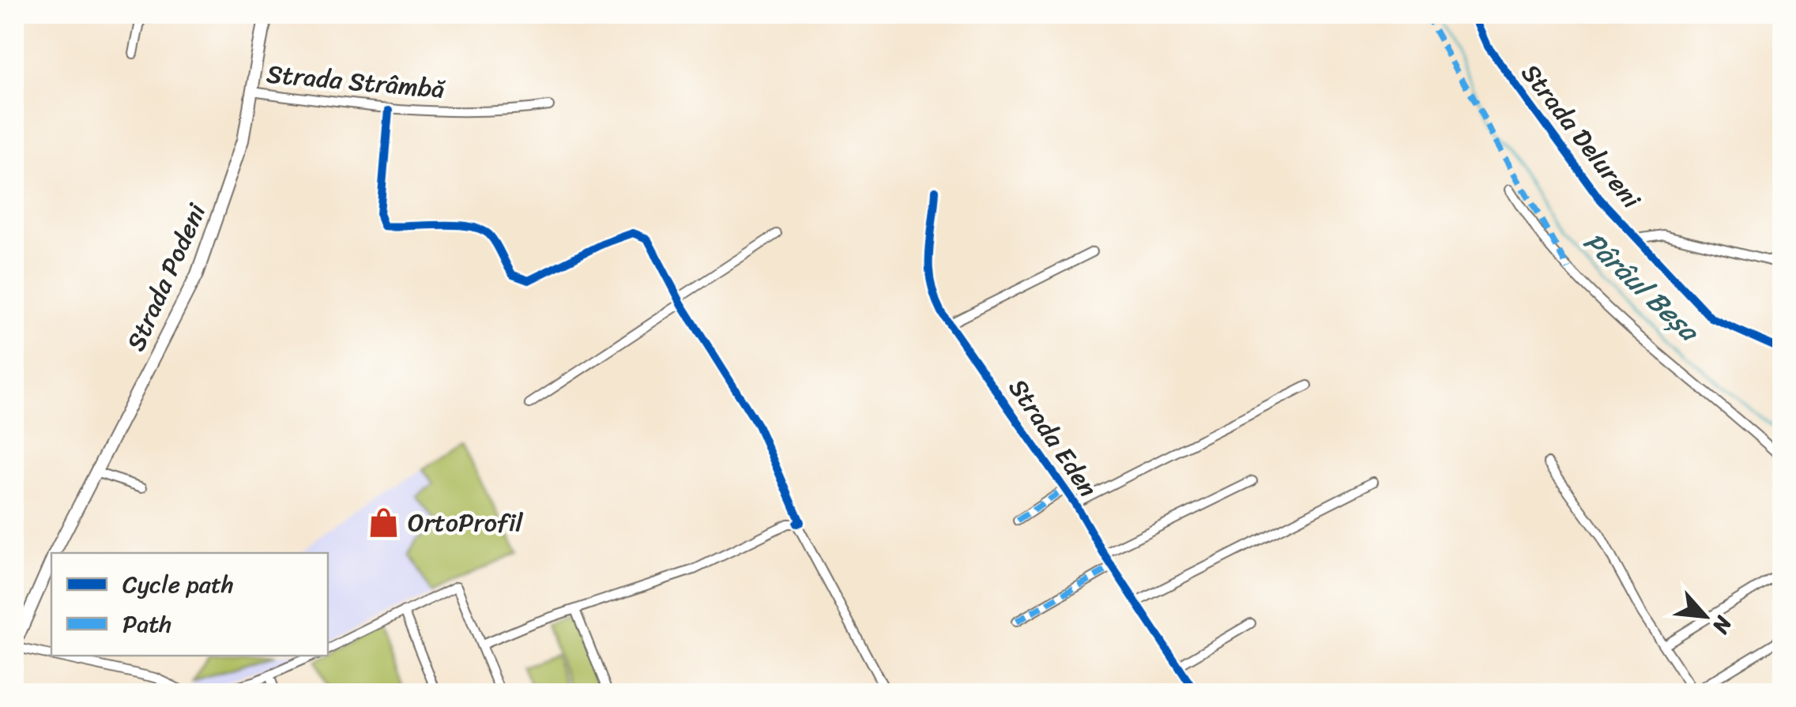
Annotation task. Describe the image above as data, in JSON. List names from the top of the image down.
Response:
{
  "streets": {
    "main road": ["Strada Podeni"],
    "street": ["Strada Strâmbă", "Strada Delureni", "Strada Eden"]
  },
  "crossings": [
    ["Strada Strâmbă", "Strada Podeni"]
  ],
  "water": ["Pârâul Beșa"],
  "places": {
    "shop": ["OrtoProfil"]
  },
  "legend": ["Cycle path", "Path"],
  "north": "bottom right"
}
